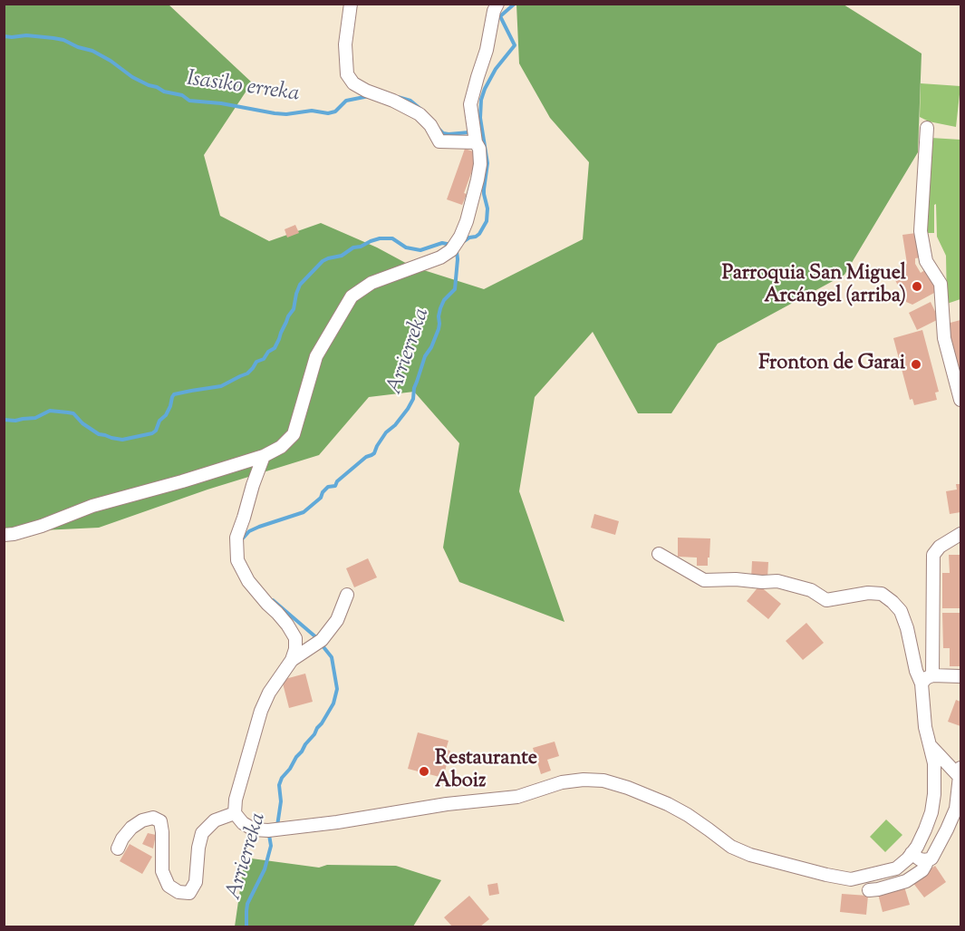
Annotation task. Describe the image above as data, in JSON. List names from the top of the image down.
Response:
{
  "water": ["Isasiko erreka", "Arrierreka"],
  "places": ["Parroquia San Miguel Arcángel (arriba)", "Fronton de Garai", "Restaurante Aboiz"]
}
